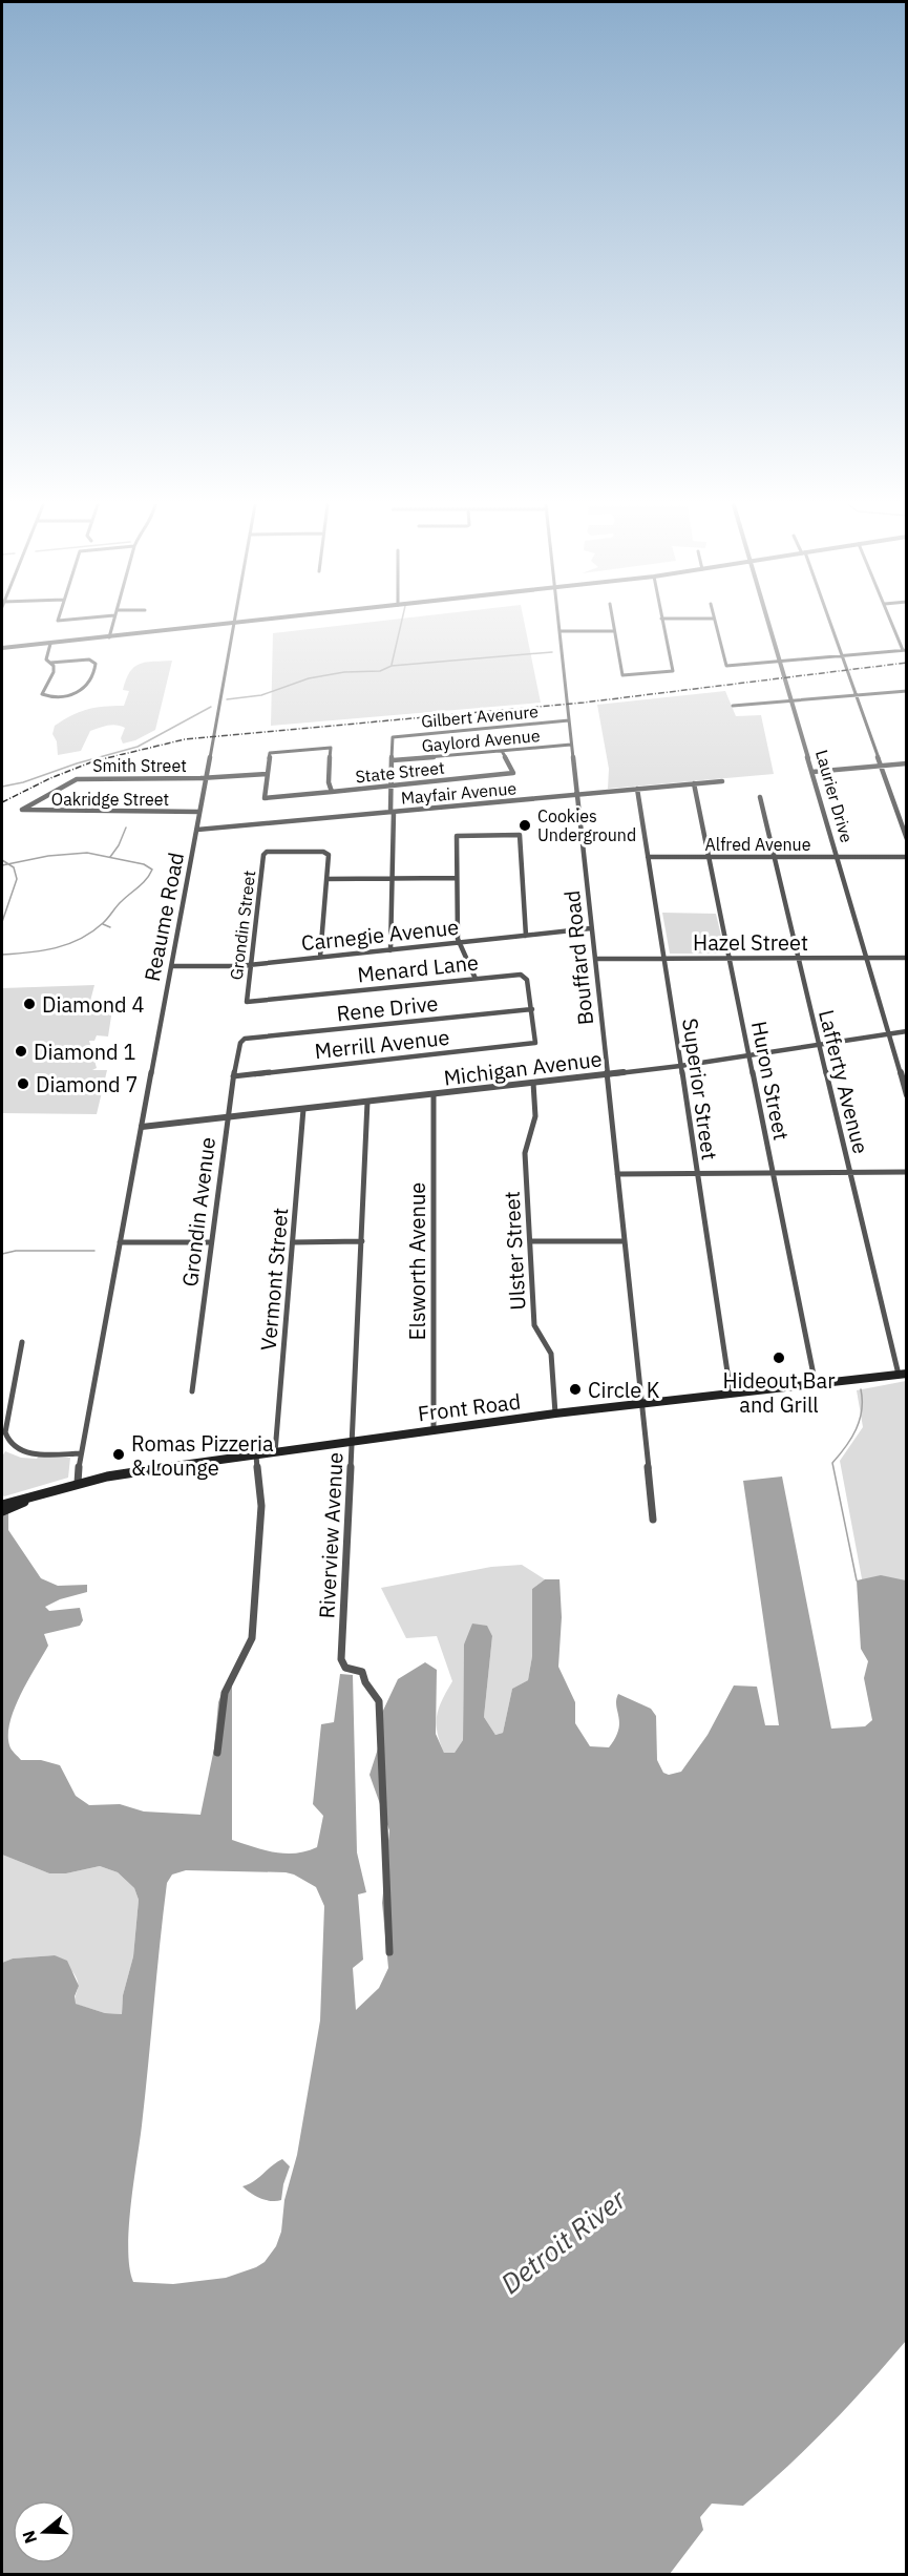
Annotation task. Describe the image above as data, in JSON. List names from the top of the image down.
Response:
{
  "streets": {
    "main road": ["Front Road"],
    "street": [
      "Gilbert Avenure",
      "Gaylord Avenue",
      "Smith Street",
      "State Street",
      "Mayfair Avenue",
      "Laurier Drive",
      "Oakridge Street",
      "Alfred Avenue",
      "Reaume Road",
      "Grondin Street",
      "Carnegie Avenue",
      "Hazel Street",
      "Bouffard Road",
      "Menard Lane",
      "Rene Drive",
      "Merrill Avenue",
      "Michigan Avenue",
      "Huron Street",
      "Lafferty Avenue",
      "Superior Street",
      "Grondin Avenue",
      "Ulster Street",
      "Elsworth Avenue",
      "Vermont Street",
      "Riverview Avenue"
    ]
  },
  "crossings": [
    ["Gilbert Avenure", "Gaylord Avenue"],
    ["Gilbert Avenure", "Bouffard Road"],
    ["Gaylord Avenue", "State Street"],
    ["Gaylord Avenue", "Bouffard Road"],
    ["Smith Street", "State Street"],
    ["Smith Street", "Oakridge Street"],
    ["Smith Street", "Reaume Road"],
    ["Mayfair Avenue", "Reaume Road"],
    ["Mayfair Avenue", "Bouffard Road"],
    ["Mayfair Avenue", "Huron Street"],
    ["Mayfair Avenue", "Superior Street"],
    ["Laurier Drive", "Alfred Avenue"],
    ["Laurier Drive", "Hazel Street"],
    ["Laurier Drive", "Michigan Avenue"],
    ["Oakridge Street", "Reaume Road"],
    ["Alfred Avenue", "Huron Street"],
    ["Alfred Avenue", "Lafferty Avenue"],
    ["Alfred Avenue", "Superior Street"],
    ["Reaume Road", "Carnegie Avenue"],
    ["Reaume Road", "Michigan Avenue"],
    ["Reaume Road", "Front Road"],
    ["Grondin Street", "Carnegie Avenue"],
    ["Grondin Street", "Menard Lane"],
    ["Carnegie Avenue", "Bouffard Road"],
    ["Hazel Street", "Bouffard Road"],
    ["Hazel Street", "Huron Street"],
    ["Hazel Street", "Lafferty Avenue"],
    ["Hazel Street", "Superior Street"],
    ["Bouffard Road", "Michigan Avenue"],
    ["Bouffard Road", "Front Road"],
    ["Menard Lane", "Rene Drive"],
    ["Menard Lane", "Merrill Avenue"],
    ["Rene Drive", "Grondin Avenue"],
    ["Merrill Avenue", "Grondin Avenue"],
    ["Michigan Avenue", "Huron Street"],
    ["Michigan Avenue", "Lafferty Avenue"],
    ["Michigan Avenue", "Superior Street"],
    ["Michigan Avenue", "Grondin Avenue"],
    ["Michigan Avenue", "Ulster Street"],
    ["Michigan Avenue", "Elsworth Avenue"],
    ["Michigan Avenue", "Vermont Street"],
    ["Michigan Avenue", "Riverview Avenue"],
    ["Huron Street", "Front Road"],
    ["Lafferty Avenue", "Front Road"],
    ["Superior Street", "Front Road"],
    ["Ulster Street", "Front Road"],
    ["Elsworth Avenue", "Front Road"],
    ["Vermont Street", "Front Road"],
    ["Front Road", "Riverview Avenue"]
  ],
  "water": ["Detroit River"],
  "places": [
    "Cookies Underground",
    "Diamond 4",
    "Diamond 1",
    "Diamond 7",
    "Hideout Bar and Grill",
    "Circle K",
    "Romas Pizzeria & Lounge"
  ],
  "north": "left"
}
